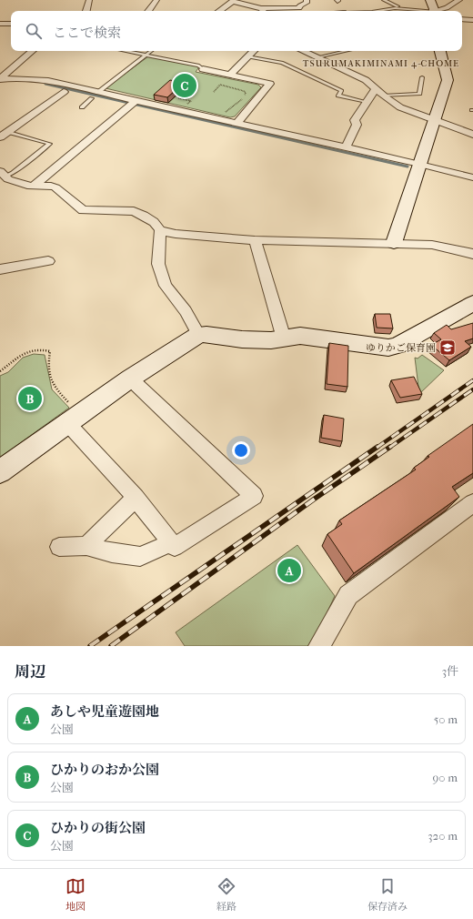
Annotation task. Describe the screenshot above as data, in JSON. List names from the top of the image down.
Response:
{
  "districts": ["TSURUMAKIMINAMI 4-CHOME"],
  "places": {
    "school or university": ["ゆりかご保育園"]
  },
  "page": {
    "search": "ここで検索",
    "pins": ["C", "B", "A"],
    "heading": ["周辺", "3件"],
    "list": [
      {
        "mark": "A",
        "name": "あしや児童遊園地",
        "note": "公園",
        "value": "50 m"
      },
      {
        "mark": "B",
        "name": "ひかりのおか公園",
        "note": "公園",
        "value": "90 m"
      },
      {
        "mark": "C",
        "name": "ひかりの街公園",
        "note": "公園",
        "value": "320 m"
      }
    ],
    "nav": ["地図", "経路", "保存済み"]
  }
}
